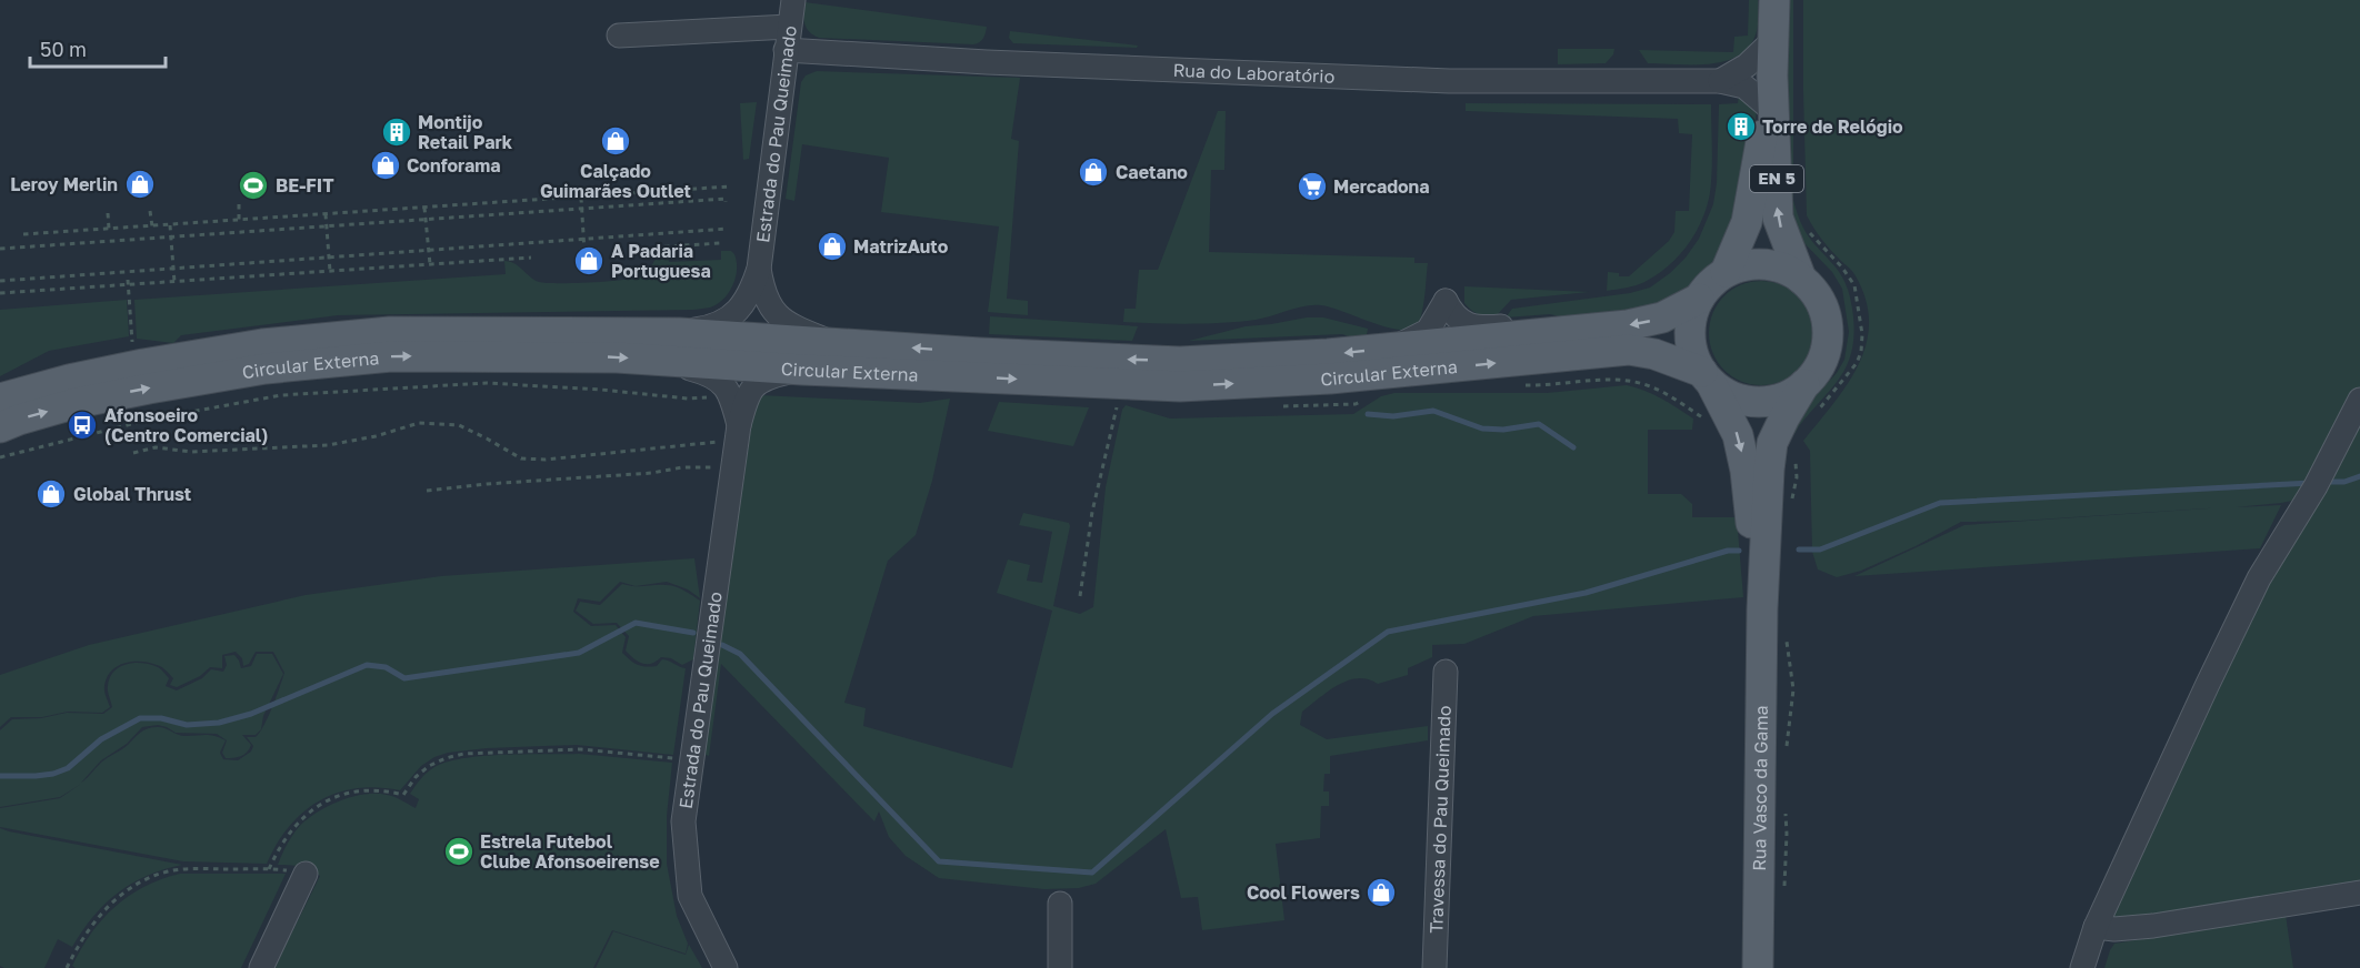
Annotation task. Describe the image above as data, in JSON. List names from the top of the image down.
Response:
{
  "streets": {
    "main road": ["EN 5", "Circular Externa", "Rua Vasco da Gama"],
    "street": ["Rua do Laboratório", "Estrada do Pau Queimado", "Travessa do Pau Queimado"]
  },
  "crossings": [
    ["Rua do Laboratório", "Estrada do Pau Queimado"],
    ["Rua do Laboratório", "EN 5"],
    ["Estrada do Pau Queimado", "Circular Externa"],
    ["EN 5", "Circular Externa"],
    ["EN 5", "Rua Vasco da Gama"],
    ["Circular Externa", "Rua Vasco da Gama"]
  ],
  "places": {
    "building": ["Torre de Relógio", "Montijo Retail Park"],
    "shop": [
      "Calçado Guimarães Outlet",
      "Conforama",
      "Caetano",
      "Leroy Merlin",
      "MatrizAuto",
      "A Padaria Portuguesa",
      "Global Thrust",
      "Cool Flowers"
    ],
    "sports": ["BE-FIT", "Estrela Futebol Clube Afonsoeirense"],
    "supermarket": ["Mercadona"],
    "bus stop": ["Afonsoeiro (Centro Comercial)"]
  },
  "scale_bar": "50 m"
}
